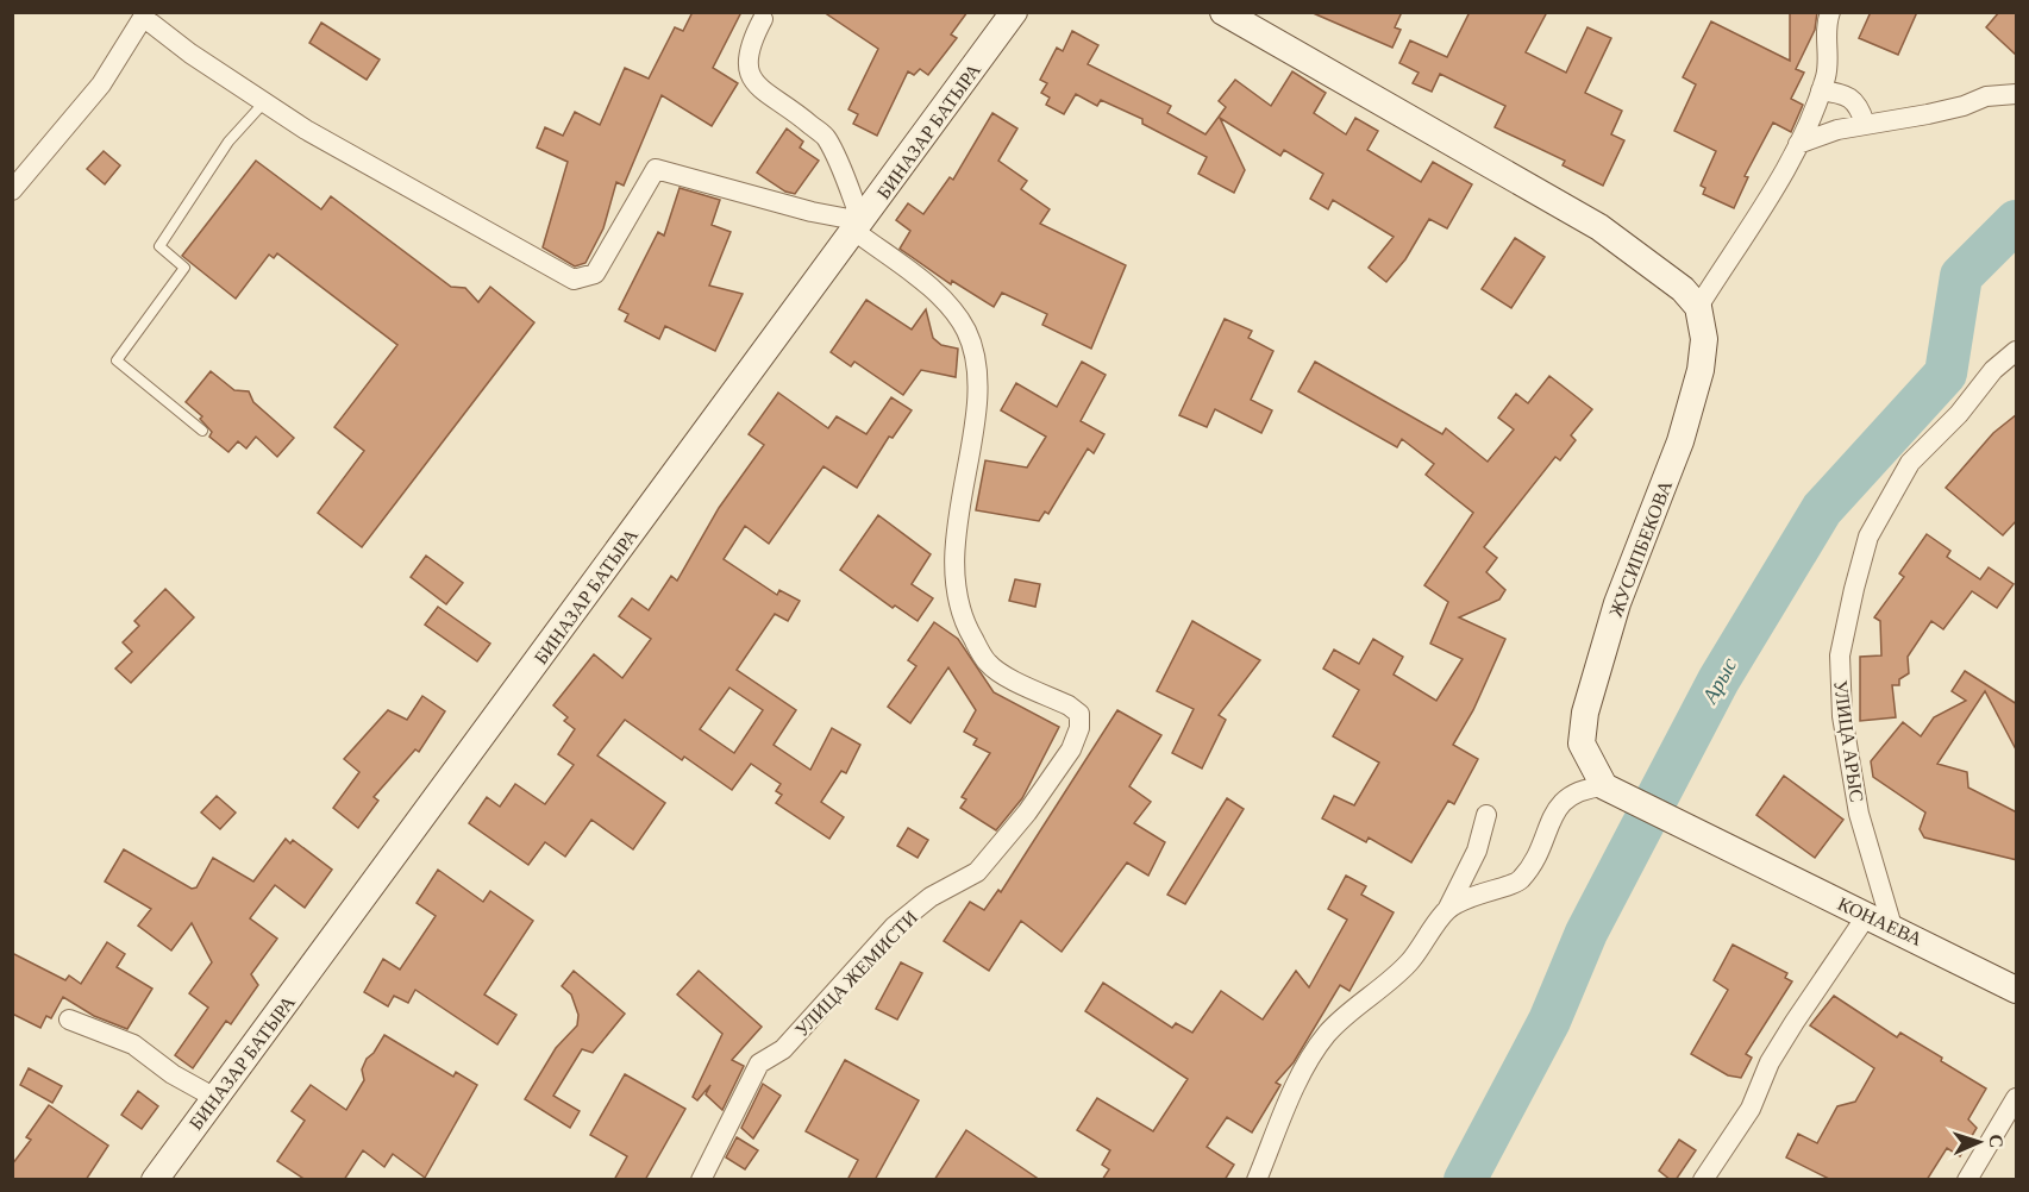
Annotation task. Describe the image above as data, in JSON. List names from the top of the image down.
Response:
{
  "streets": {
    "street": [
      "БИНАЗАР БАТЫРА",
      "ЖУСИПБЕКОВА",
      "УЛИЦА АРЫС",
      "КОНАЕВА",
      "УЛИЦА ЖЕМИСТИ"
    ]
  },
  "crossings": [
    ["БИНАЗАР БАТЫРА", "УЛИЦА ЖЕМИСТИ"],
    ["ЖУСИПБЕКОВА", "КОНАЕВА"],
    ["УЛИЦА АРЫС", "КОНАЕВА"]
  ],
  "water": ["Арыс"],
  "north": "right"
}
